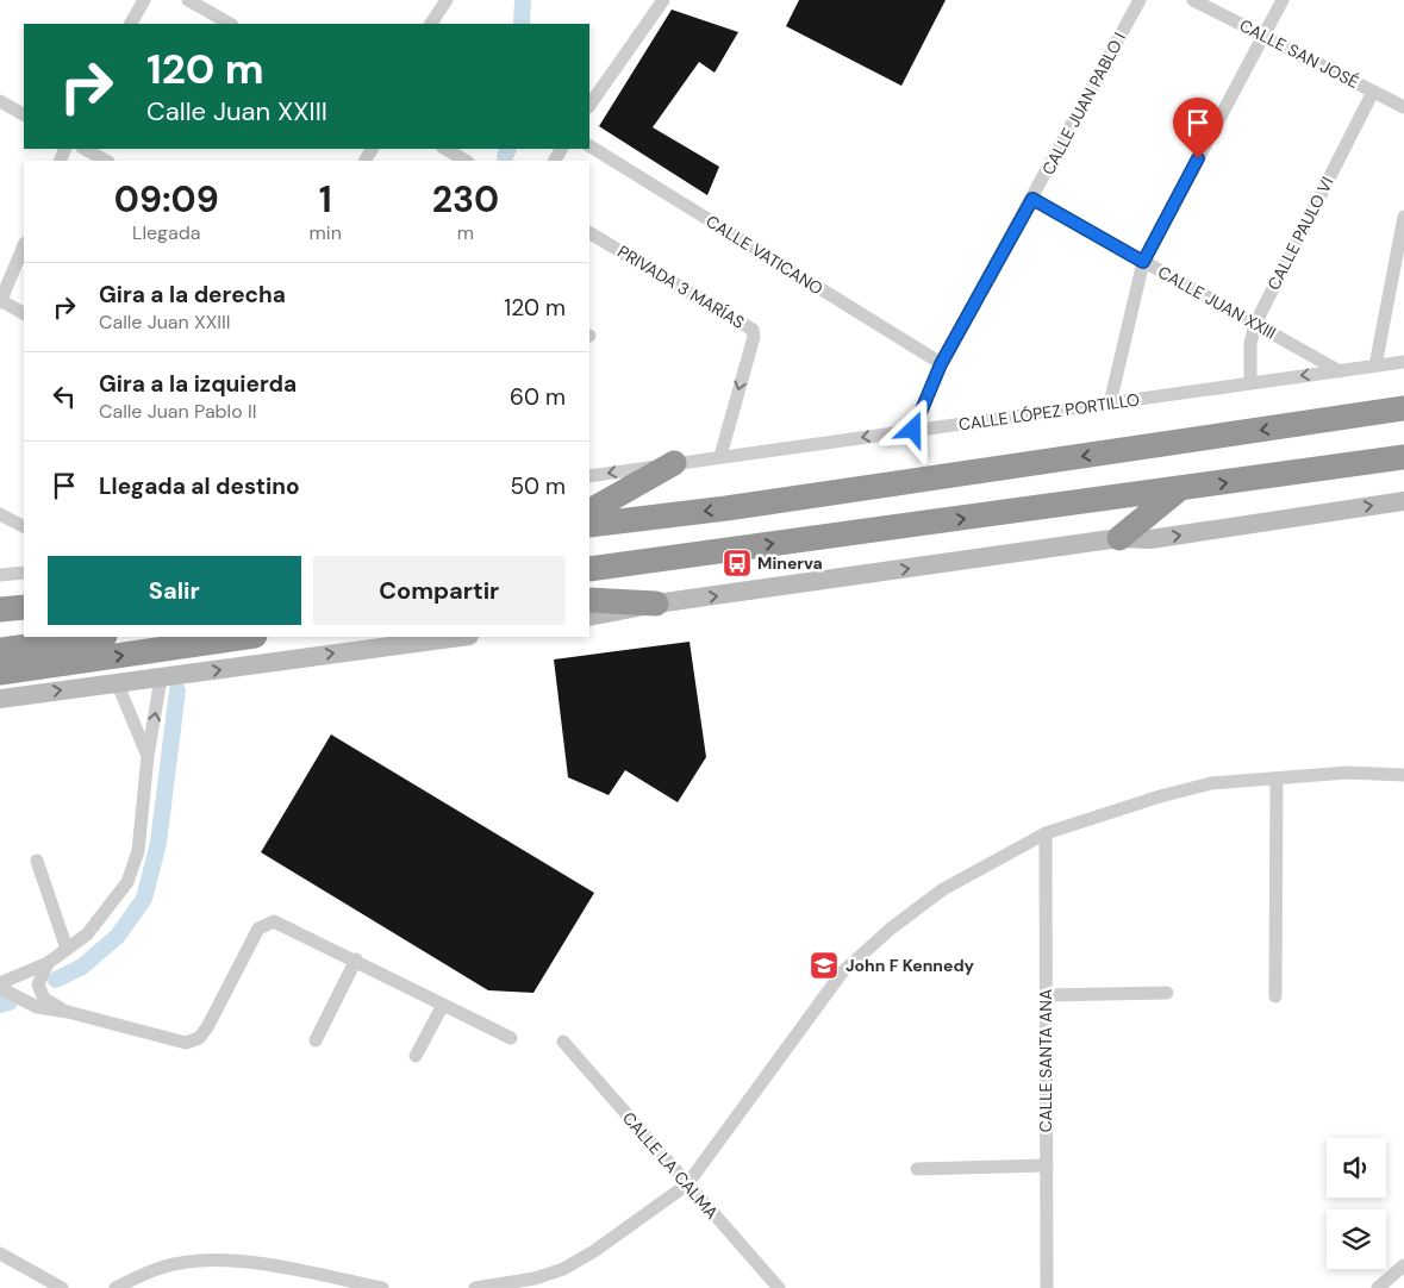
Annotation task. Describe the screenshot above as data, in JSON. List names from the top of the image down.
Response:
{
  "streets": {
    "street": [
      "CALLE SAN JOSÉ",
      "CALLE JUAN PABLO I",
      "CALLE PAULO VI",
      "CALLE VATICANO",
      "PRIVADA 3 MARÍAS",
      "CALLE JUAN XXIII",
      "CALLE LÓPEZ PORTILLO",
      "CALLE SANTA ANA",
      "CALLE LA CALMA"
    ]
  },
  "crossings": [
    ["CALLE SAN JOSÉ", "CALLE PAULO VI"],
    ["CALLE JUAN PABLO I", "CALLE VATICANO"],
    ["CALLE JUAN PABLO I", "CALLE JUAN XXIII"],
    ["CALLE JUAN PABLO I", "CALLE LÓPEZ PORTILLO"],
    ["CALLE PAULO VI", "CALLE JUAN XXIII"],
    ["CALLE PAULO VI", "CALLE LÓPEZ PORTILLO"],
    ["PRIVADA 3 MARÍAS", "CALLE LÓPEZ PORTILLO"],
    ["CALLE JUAN XXIII", "CALLE LÓPEZ PORTILLO"]
  ],
  "one_way": ["PRIVADA 3 MARÍAS", "CALLE LÓPEZ PORTILLO"],
  "places": {
    "bus stop": ["Minerva"],
    "school or university": ["John F Kennedy"]
  },
  "page": {
    "turn": ["120 m", "Calle Juan XXIII"],
    "eta": [
      "09:09",
      "Llegada",
      "1",
      "min",
      "230",
      "m"
    ],
    "list": [
      {
        "name": "Gira a la derecha",
        "note": "Calle Juan XXIII",
        "value": "120 m"
      },
      {
        "name": "Gira a la izquierda",
        "note": "Calle Juan Pablo II",
        "value": "60 m"
      },
      {
        "name": "Llegada al destino",
        "value": "50 m"
      }
    ],
    "buttons": ["Salir", "Compartir"]
  }
}
